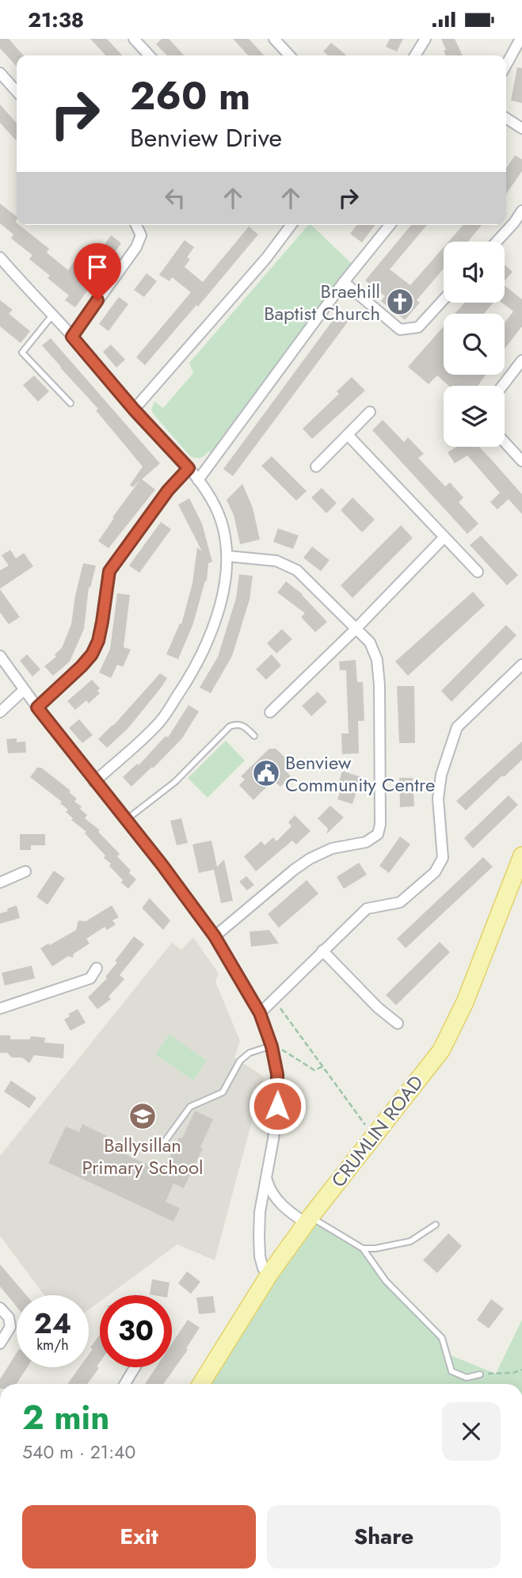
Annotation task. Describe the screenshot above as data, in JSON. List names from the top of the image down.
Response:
{
  "streets": {
    "main road": ["CRUMLIN ROAD"]
  },
  "places": {
    "church": ["Braehill Baptist Church"],
    "public building": ["Benview Community Centre"],
    "school or university": ["Ballysillan Primary School"]
  },
  "page": {
    "status": "21:38",
    "turn": ["260 m", "Benview Drive"],
    "speed": "24 km/h",
    "limit": "30",
    "heading": ["2 min", "540 m · 21:40"],
    "buttons": ["Exit", "Share"]
  }
}
